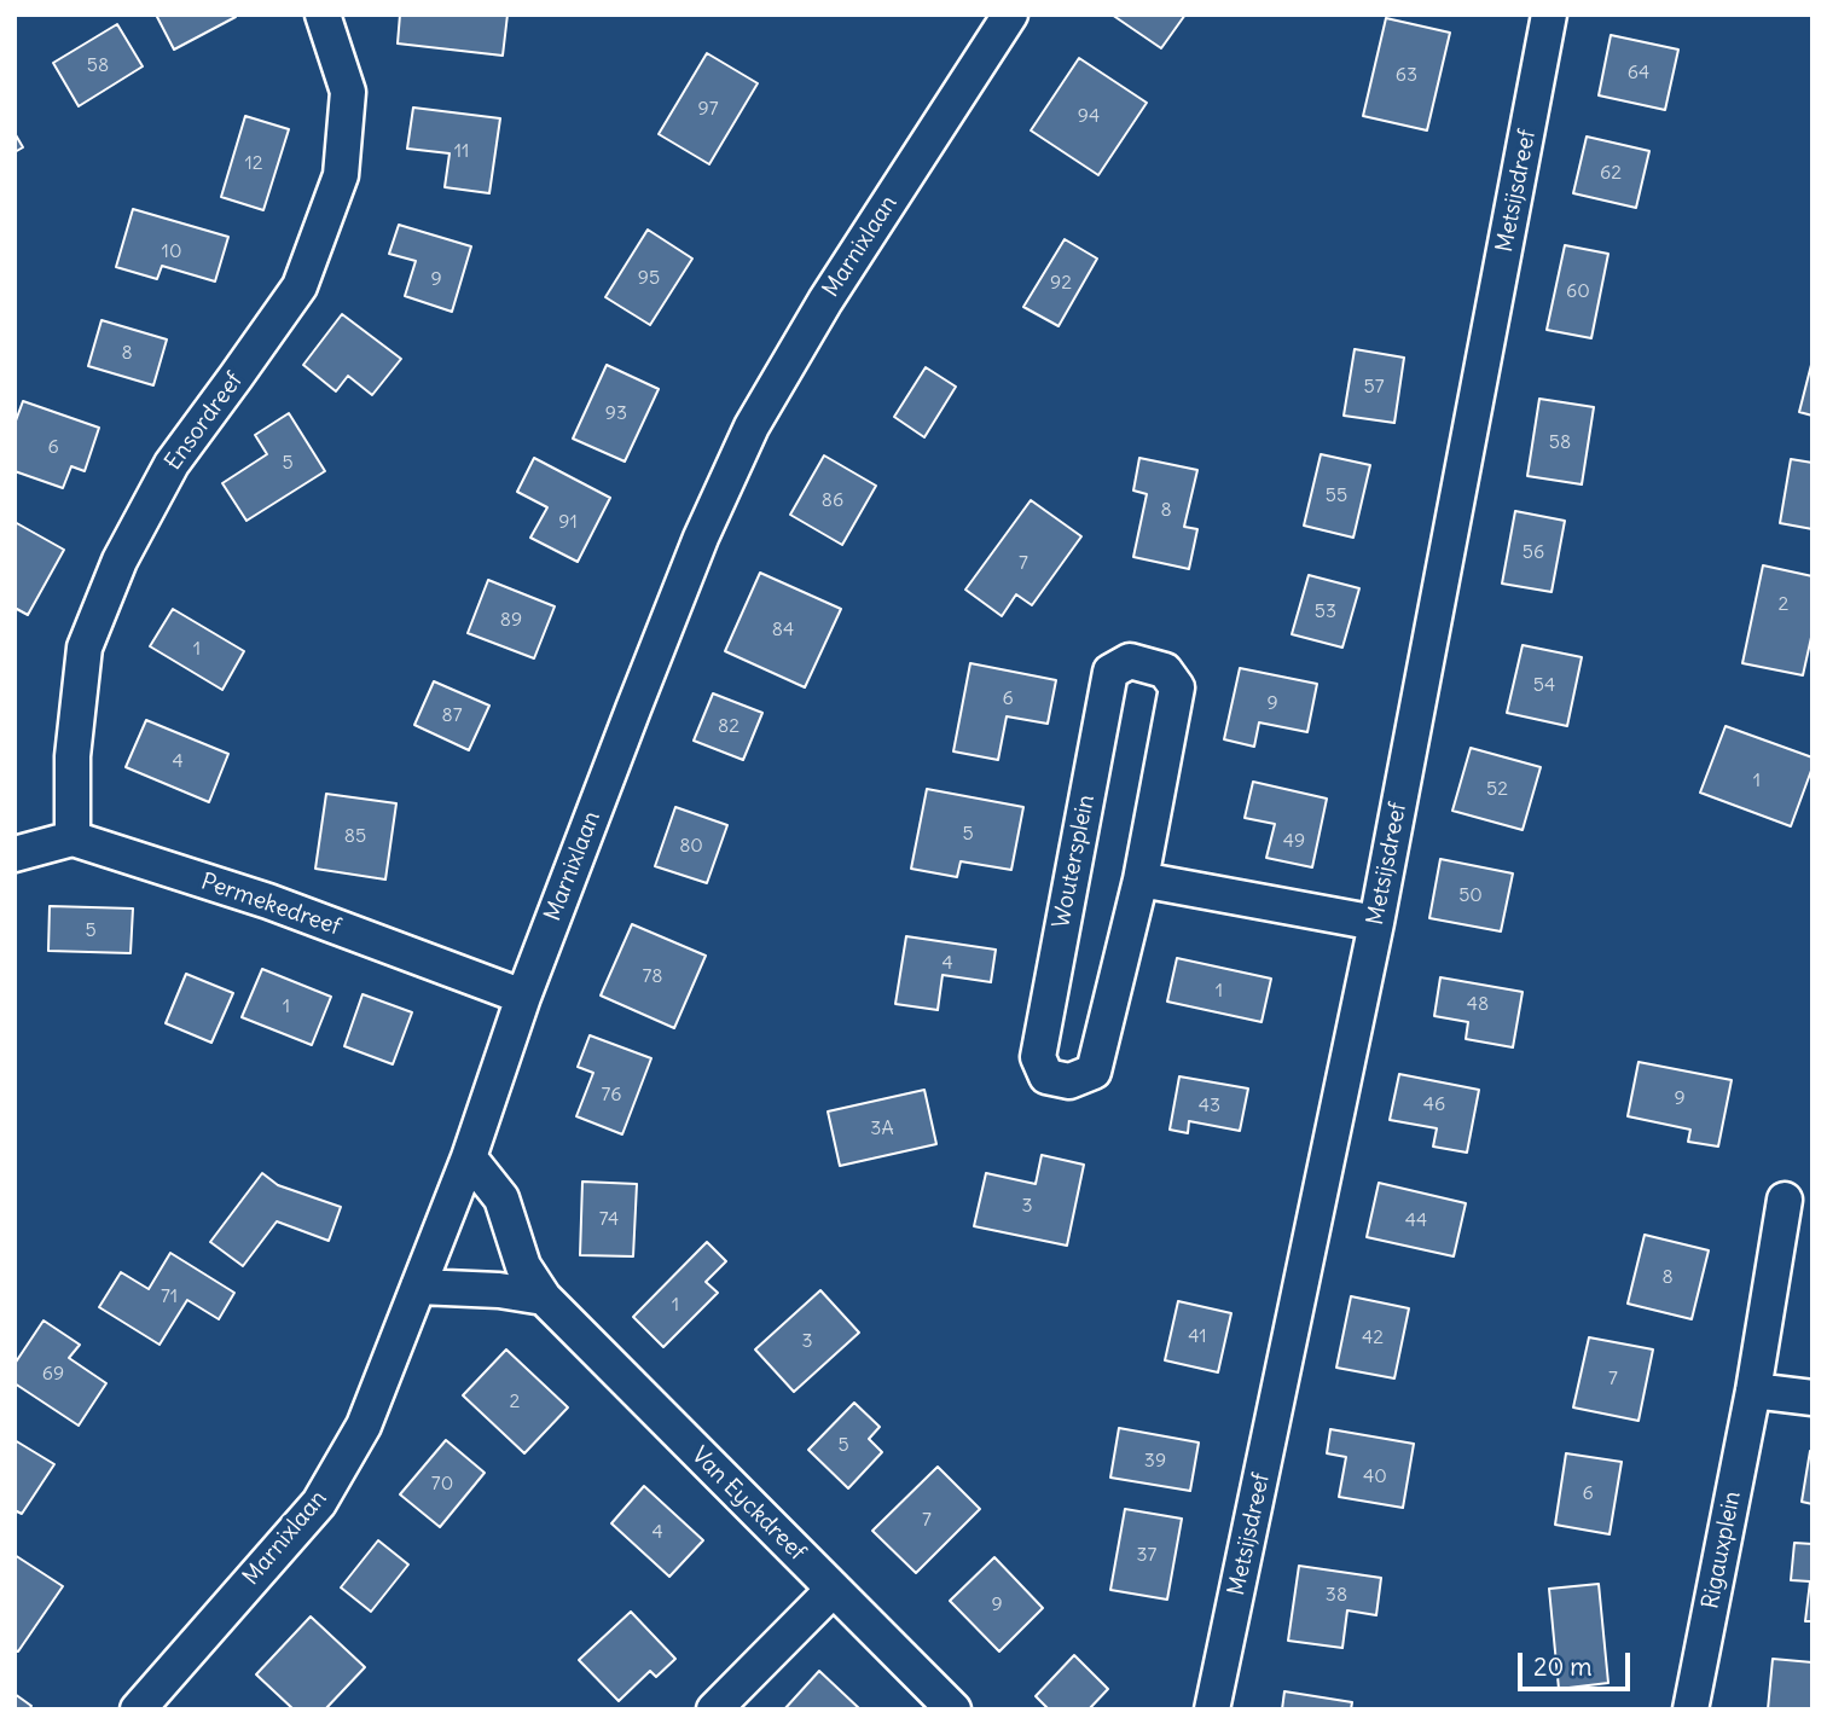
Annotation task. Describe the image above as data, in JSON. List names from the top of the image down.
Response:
{
  "streets": {
    "street": [
      "Metsijsdreef",
      "Marnixlaan",
      "Ensordreef",
      "Woutersplein",
      "Permekedreef",
      "Van Eyckdreef",
      "Rigauxplein"
    ]
  },
  "crossings": [
    ["Marnixlaan", "Permekedreef"],
    ["Marnixlaan", "Van Eyckdreef"],
    ["Ensordreef", "Permekedreef"]
  ],
  "house_numbers": [
    "58",
    "64",
    "63",
    "97",
    "94",
    "11",
    "12",
    "62",
    "10",
    "95",
    "9",
    "92",
    "60",
    "8",
    "57",
    "93",
    "58",
    "6",
    "5",
    "55",
    "86",
    "8",
    "91",
    "56",
    "7",
    "2",
    "53",
    "89",
    "84",
    "1",
    "54",
    "6",
    "9",
    "87",
    "82",
    "4",
    "1",
    "52",
    "5",
    "85",
    "49",
    "80",
    "50",
    "5",
    "4",
    "78",
    "1",
    "48",
    "1",
    "76",
    "9",
    "46",
    "43",
    "3A",
    "3",
    "74",
    "44",
    "8",
    "71",
    "1",
    "41",
    "42",
    "3",
    "69",
    "7",
    "2",
    "5",
    "39",
    "40",
    "70",
    "6",
    "7",
    "4",
    "37",
    "38",
    "9"
  ],
  "scale_bar": "20 m"
}
